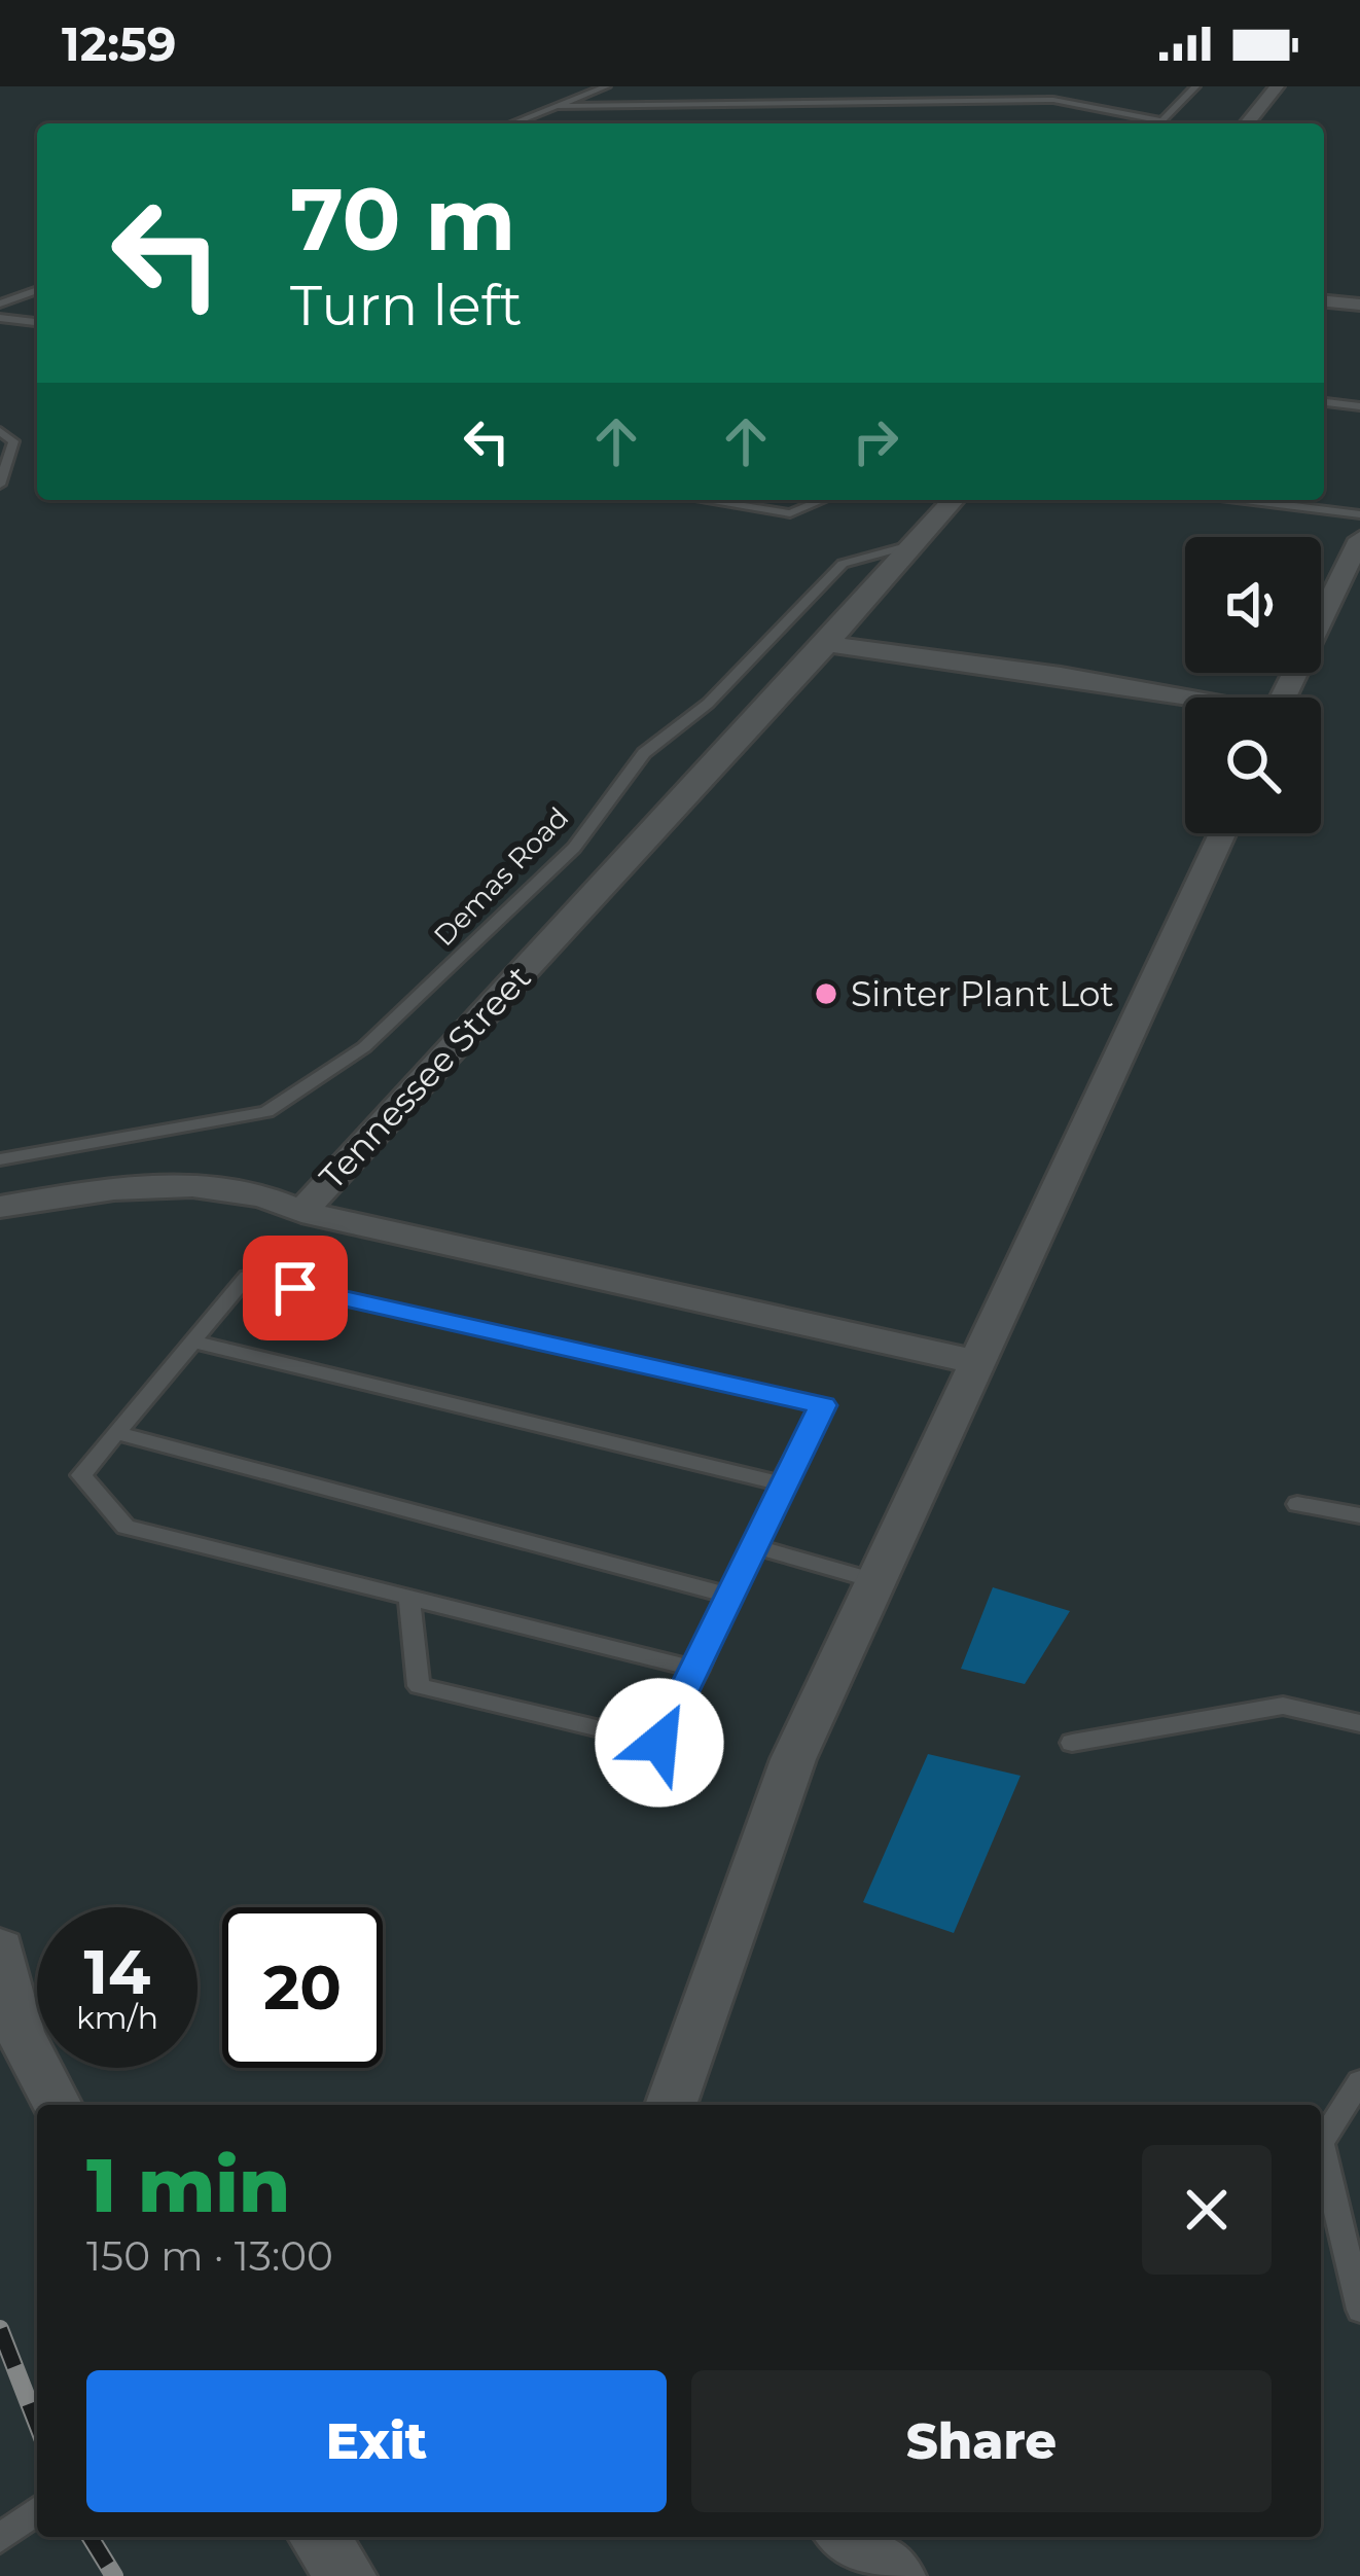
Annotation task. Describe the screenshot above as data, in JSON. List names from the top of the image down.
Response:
{
  "streets": {
    "street": ["Tennessee Street"],
    "lane": ["Demas Road"]
  },
  "crossings": [
    ["Demas Road", "Tennessee Street"]
  ],
  "places": ["Sinter Plant Lot"],
  "page": {
    "status": "12:59",
    "turn": ["70 m", "Turn left"],
    "speed": "14 km/h",
    "limit": "20",
    "heading": ["1 min", "150 m · 13:00"],
    "buttons": ["Exit", "Share"]
  }
}
